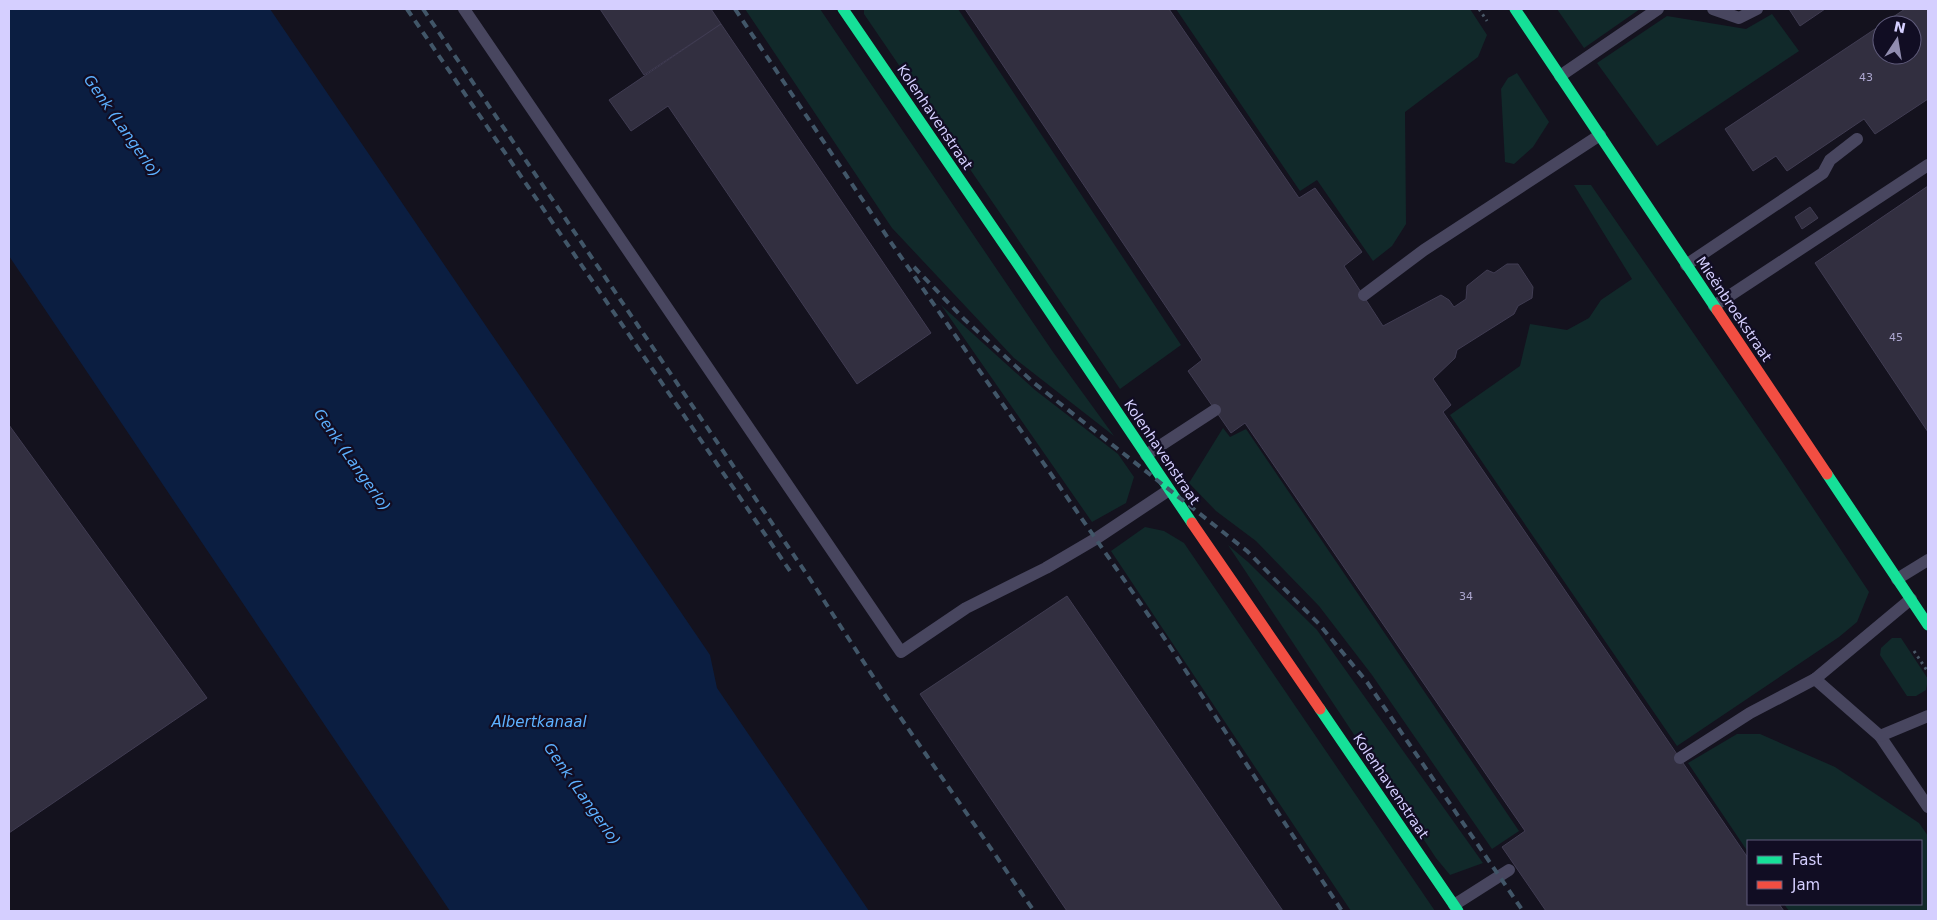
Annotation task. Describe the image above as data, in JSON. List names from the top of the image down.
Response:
{
  "streets": {
    "street": ["Kolenhavenstraat", "Mieënbroekstraat"]
  },
  "water": ["Genk (Langerlo)", "Albertkanaal"],
  "house_numbers": ["43", "45", "34"],
  "legend": ["Fast", "Jam"],
  "north": "top"
}
